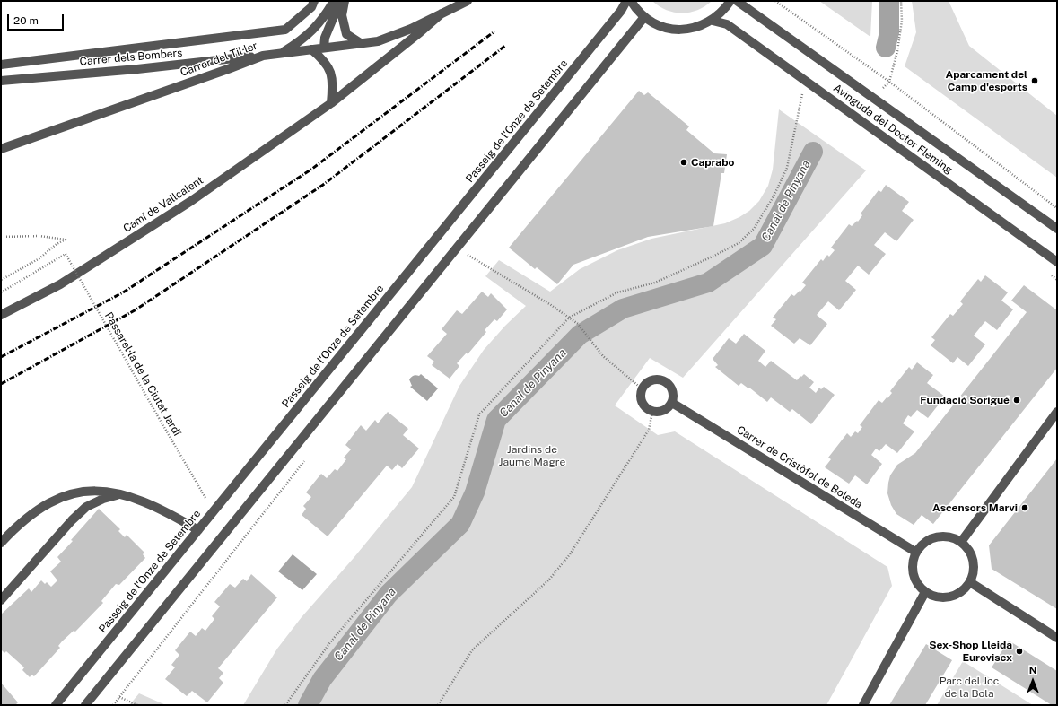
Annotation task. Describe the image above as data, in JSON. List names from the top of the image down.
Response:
{
  "streets": {
    "street": [
      "Carrer dels Bombers",
      "Carrer del Til·ler",
      "Passeig de l'Onze de Setembre",
      "Avinguda del Doctor Fleming",
      "Camí de Vallcalent",
      "Carrer de Cristòfol de Boleda"
    ],
    "path": ["Passarel·la de la Ciutat Jardí"]
  },
  "crossings": [
    ["Carrer dels Bombers", "Carrer del Til·ler"],
    ["Carrer del Til·ler", "Camí de Vallcalent"]
  ],
  "water": ["Canal de Pinyana"],
  "parks": ["Jardins de Jaume Magre", "Parc del Joc de la Bola"],
  "places": [
    "Aparcament del Camp d'esports",
    "Caprabo",
    "Fundació Sorigué",
    "Ascensors Marvi",
    "Sex-Shop Lleida Eurovisex"
  ],
  "scale_bar": "20 m",
  "north": "top"
}
